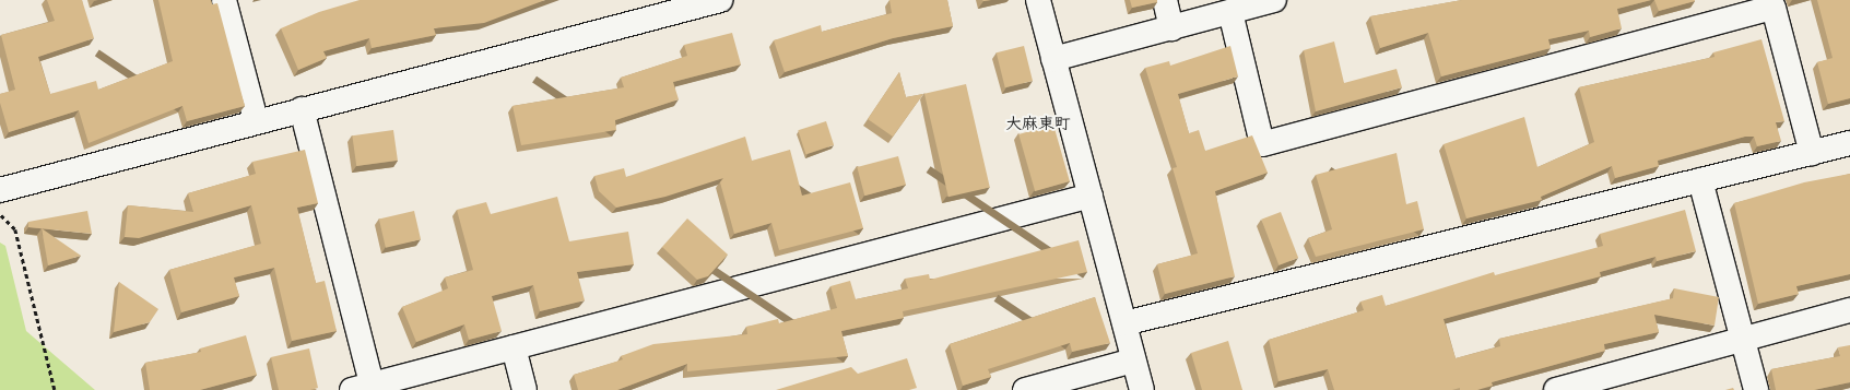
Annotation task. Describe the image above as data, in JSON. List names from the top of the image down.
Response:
{
  "districts": ["大麻東町"]
}
